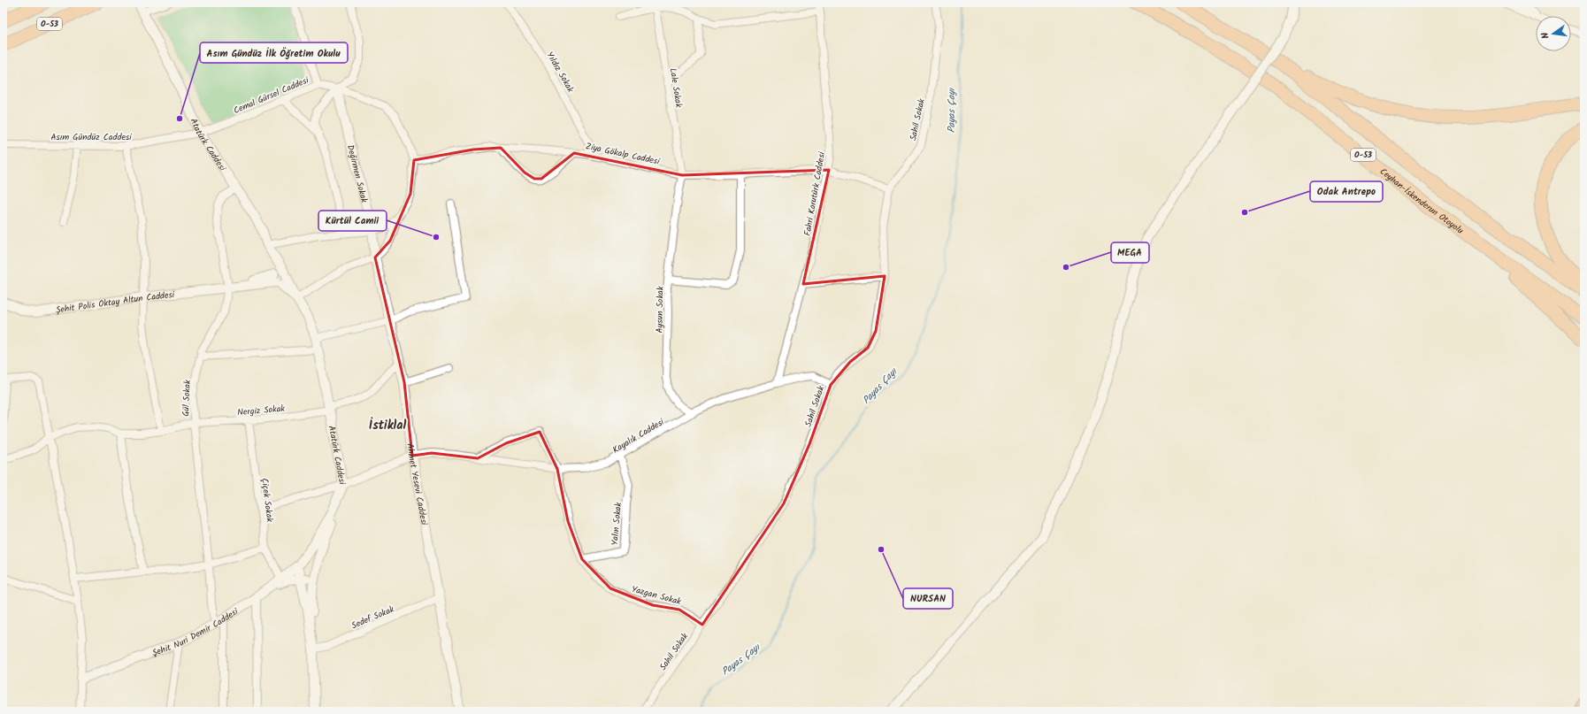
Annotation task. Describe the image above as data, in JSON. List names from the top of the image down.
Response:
{
  "streets": {
    "highway": ["O-53", "Ceyhan-İskenderun Otoyolu"],
    "street": [
      "Yıldız Sokak",
      "Lale Sokak",
      "Cemal Gürsel Caddesi",
      "Sahil Sokak",
      "Asım Gündüz Caddesi",
      "Atatürk Caddesi",
      "Ziya Gökalp Caddesi",
      "Değirmen Sokak",
      "Fahri Korutürk Caddesi",
      "Şehit Polis Oktay Altun Caddesi",
      "Aysun Sokak",
      "Gül Sokak",
      "Nergiz Sokak",
      "Kayalık Caddesi",
      "Ahmet Yesevi Caddesi",
      "Çiçek Sokak",
      "Yalın Sokak",
      "Yazgan Sokak",
      "Sedef Sokak",
      "Şehit Nuri Demir Caddesi"
    ]
  },
  "crossings": [
    ["Yıldız Sokak", "Ziya Gökalp Caddesi"],
    ["Lale Sokak", "Ziya Gökalp Caddesi"],
    ["Lale Sokak", "Aysun Sokak"],
    ["Cemal Gürsel Caddesi", "Asım Gündüz Caddesi"],
    ["Cemal Gürsel Caddesi", "Atatürk Caddesi"],
    ["Cemal Gürsel Caddesi", "Ziya Gökalp Caddesi"],
    ["Cemal Gürsel Caddesi", "Değirmen Sokak"],
    ["Sahil Sokak", "Kayalık Caddesi"],
    ["Sahil Sokak", "Yazgan Sokak"],
    ["Asım Gündüz Caddesi", "Atatürk Caddesi"],
    ["Atatürk Caddesi", "Şehit Polis Oktay Altun Caddesi"],
    ["Atatürk Caddesi", "Gül Sokak"],
    ["Atatürk Caddesi", "Nergiz Sokak"],
    ["Atatürk Caddesi", "Kayalık Caddesi"],
    ["Atatürk Caddesi", "Şehit Nuri Demir Caddesi"],
    ["Ziya Gökalp Caddesi", "Fahri Korutürk Caddesi"],
    ["Ziya Gökalp Caddesi", "Aysun Sokak"],
    ["Değirmen Sokak", "Ahmet Yesevi Caddesi"],
    ["Fahri Korutürk Caddesi", "Kayalık Caddesi"],
    ["Şehit Polis Oktay Altun Caddesi", "Gül Sokak"],
    ["Aysun Sokak", "Kayalık Caddesi"],
    ["Gül Sokak", "Nergiz Sokak"],
    ["Gül Sokak", "Şehit Nuri Demir Caddesi"],
    ["Nergiz Sokak", "Ahmet Yesevi Caddesi"],
    ["Nergiz Sokak", "Çiçek Sokak"],
    ["Kayalık Caddesi", "Ahmet Yesevi Caddesi"],
    ["Kayalık Caddesi", "Çiçek Sokak"],
    ["Kayalık Caddesi", "Yalın Sokak"],
    ["Kayalık Caddesi", "Yazgan Sokak"],
    ["Ahmet Yesevi Caddesi", "Sedef Sokak"],
    ["Çiçek Sokak", "Şehit Nuri Demir Caddesi"],
    ["Yalın Sokak", "Yazgan Sokak"]
  ],
  "districts": ["İstiklal"],
  "water": ["Payas Çayı"],
  "places": [
    "Asım Gündüz İlk Öğretim Okulu",
    "Odak Antrepo",
    "Kürtül Camii",
    "MEGA",
    "NURSAN"
  ],
  "north": "left"
}
